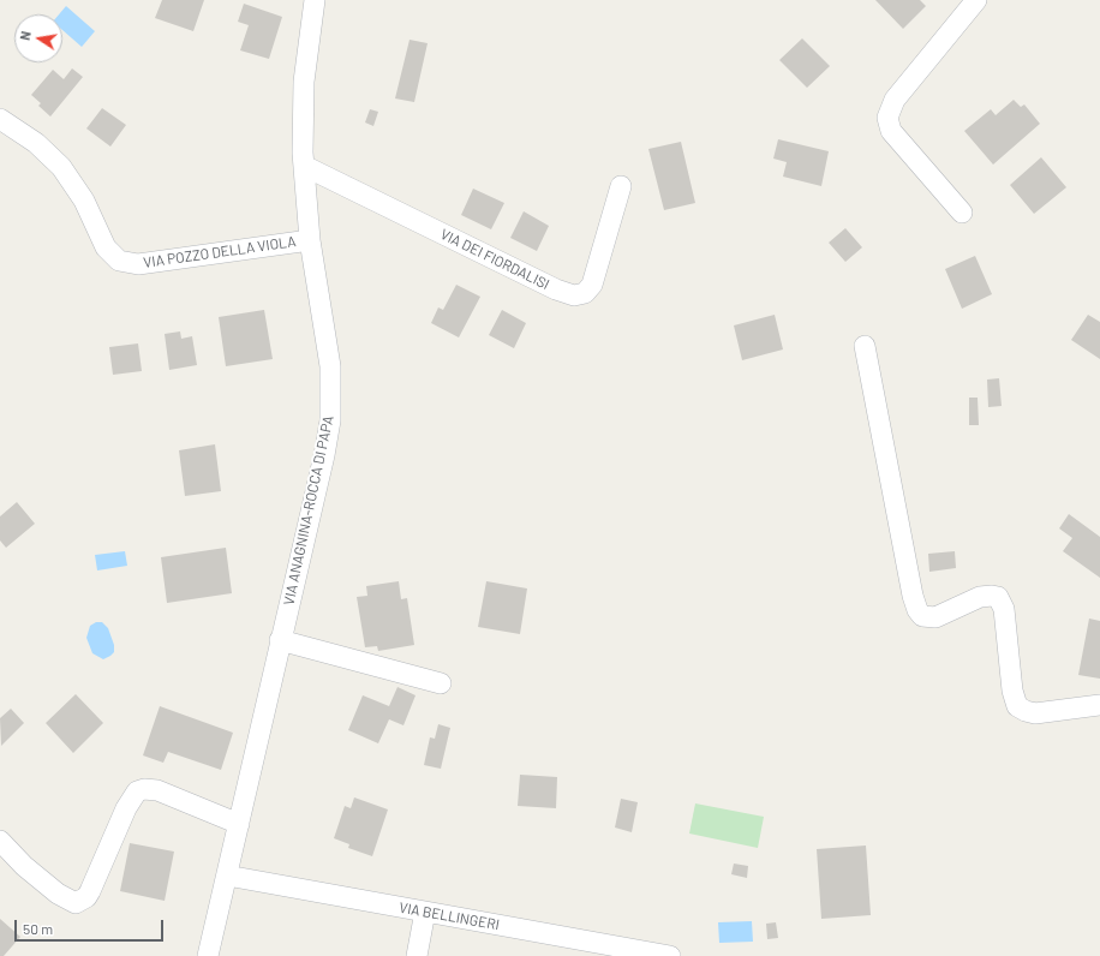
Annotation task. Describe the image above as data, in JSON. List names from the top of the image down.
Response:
{
  "streets": {
    "street": [
      "VIA POZZO DELLA VIOLA",
      "VIA DEI FIORDALISI",
      "VIA ANAGNINA-ROCCA DI PAPA",
      "VIA BELLINGERI"
    ]
  },
  "crossings": [
    ["VIA POZZO DELLA VIOLA", "VIA ANAGNINA-ROCCA DI PAPA"],
    ["VIA DEI FIORDALISI", "VIA ANAGNINA-ROCCA DI PAPA"],
    ["VIA ANAGNINA-ROCCA DI PAPA", "VIA BELLINGERI"]
  ],
  "scale_bar": "50 m",
  "north": "left"
}
